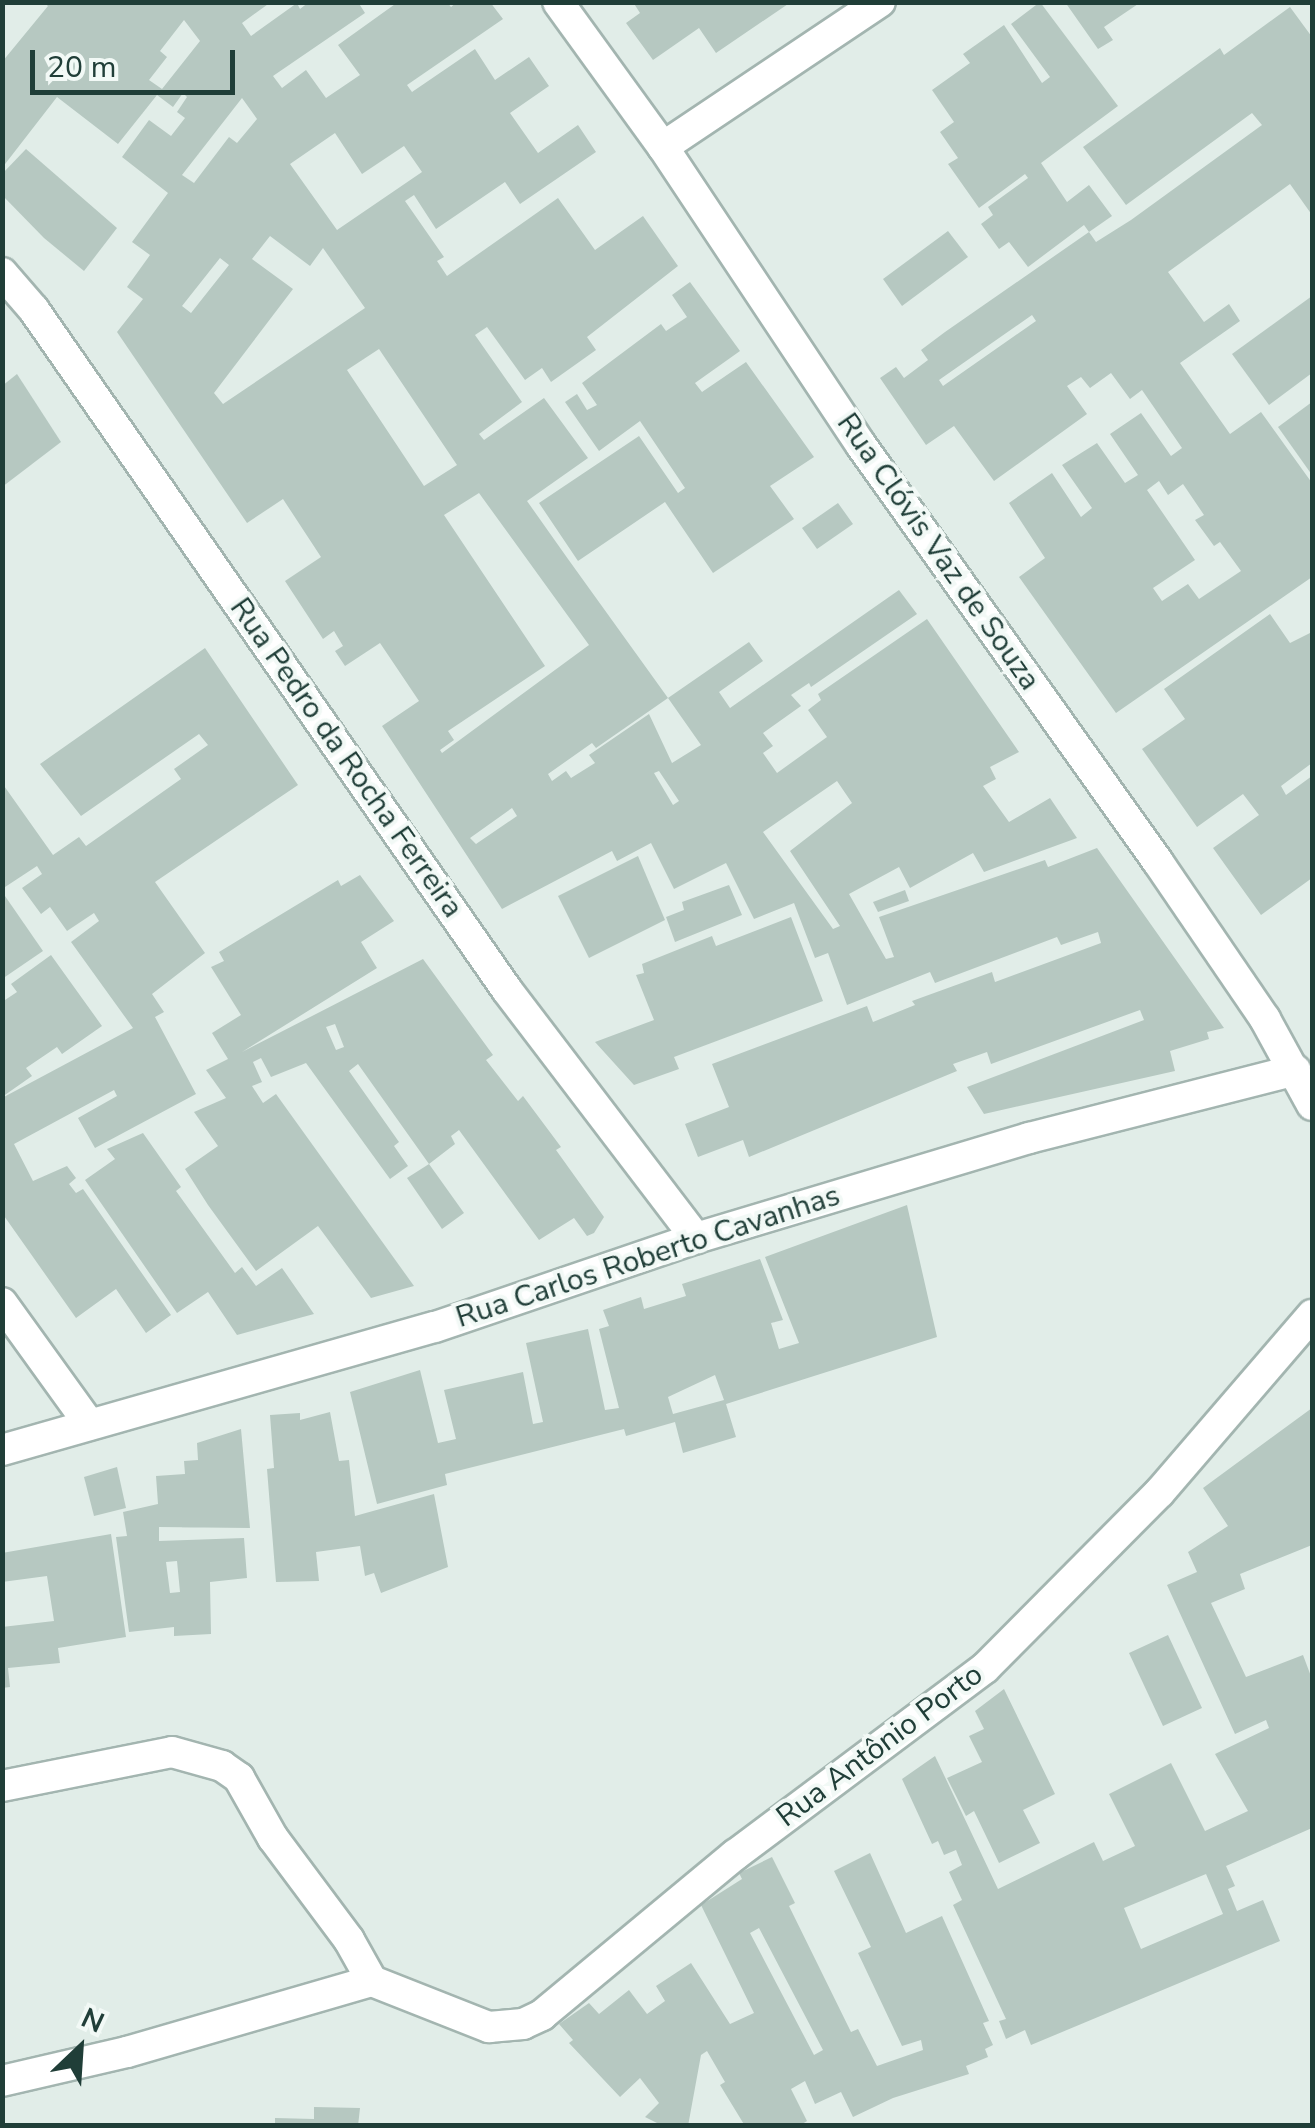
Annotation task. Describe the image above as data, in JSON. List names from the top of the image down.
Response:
{
  "streets": {
    "street": [
      "Rua Clóvis Vaz de Souza",
      "Rua Pedro da Rocha Ferreira",
      "Rua Carlos Roberto Cavanhas",
      "Rua Antônio Porto"
    ]
  },
  "crossings": [
    ["Rua Clóvis Vaz de Souza", "Rua Carlos Roberto Cavanhas"],
    ["Rua Pedro da Rocha Ferreira", "Rua Carlos Roberto Cavanhas"]
  ],
  "scale_bar": "20 m",
  "north": "top right"
}
